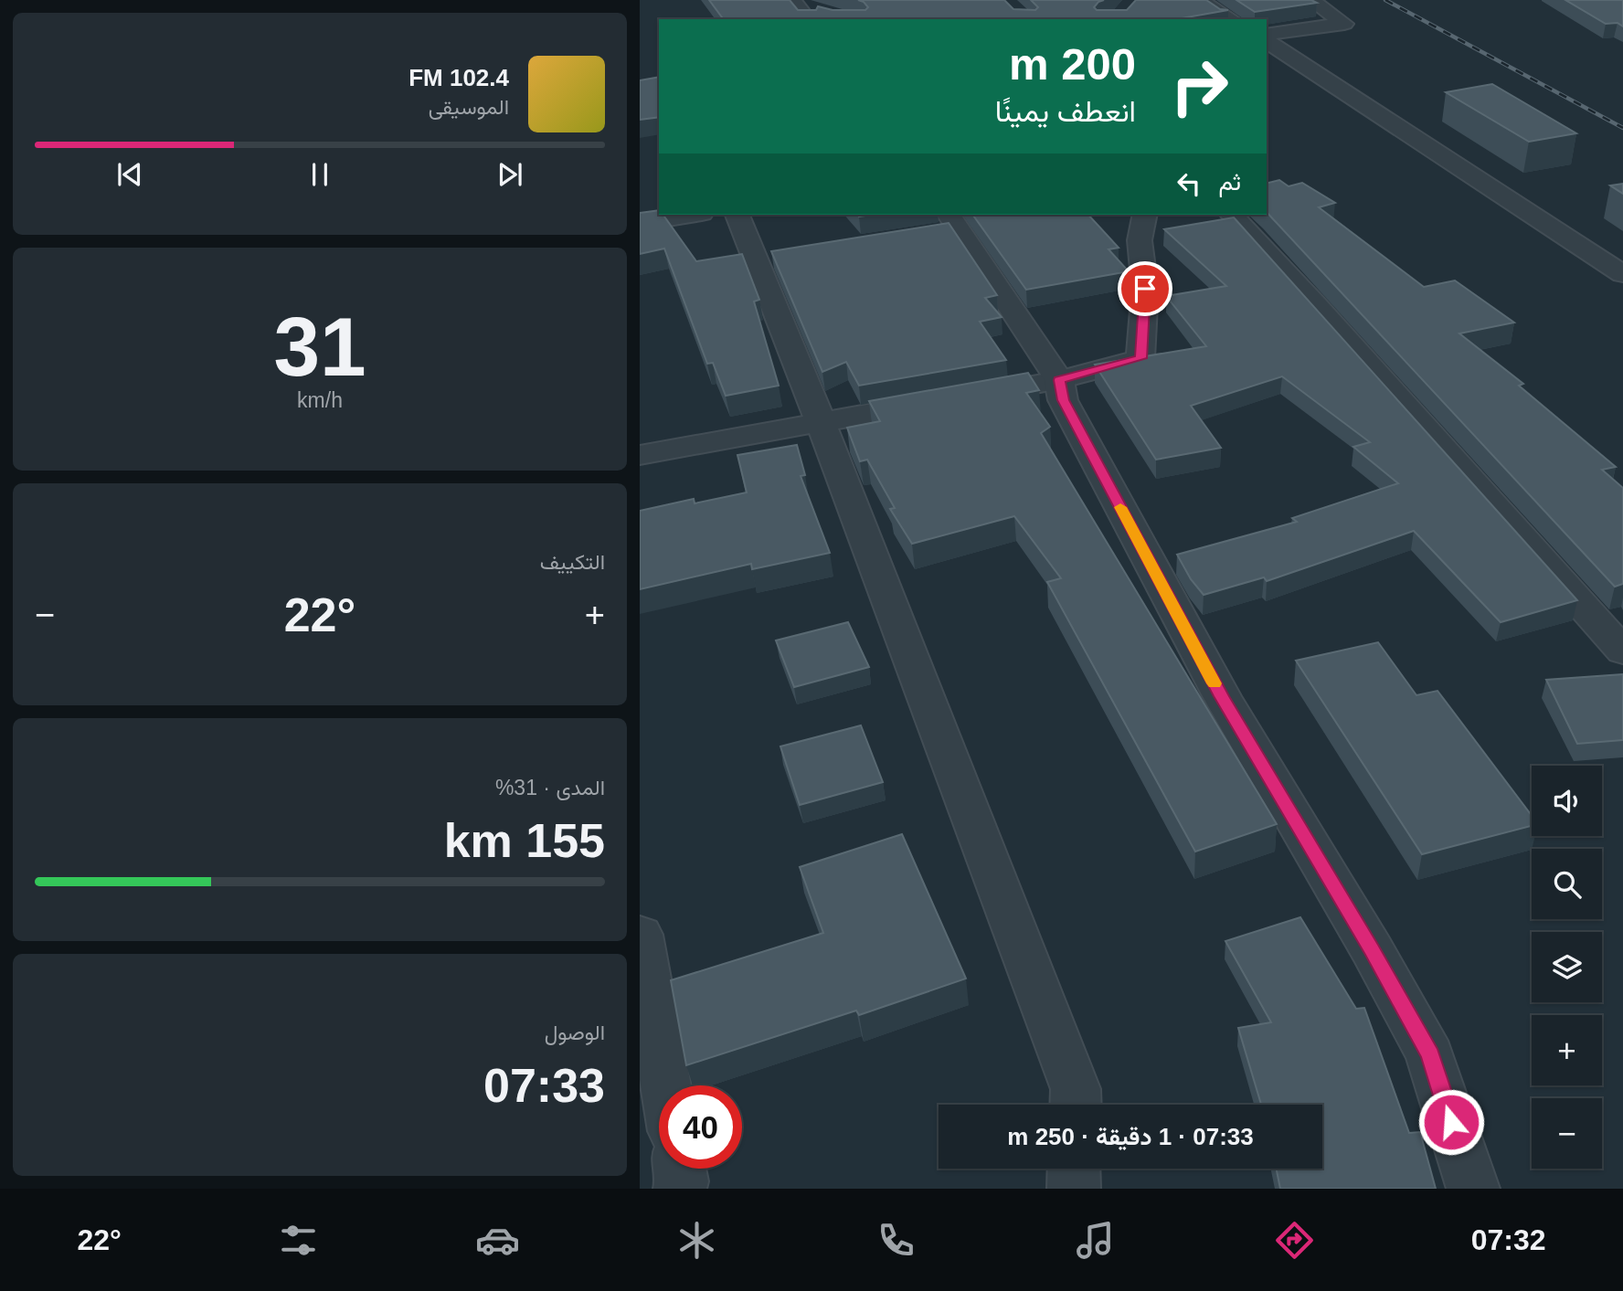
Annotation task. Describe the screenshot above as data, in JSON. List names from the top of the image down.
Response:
{
  "page": {
    "turn": ["200 m", "انعطف يمينًا"],
    "song": ["102.4 FM", "الموسيقى"],
    "then": "ثم",
    "tile": [
      ["31", "km/h"],
      "التكييف",
      ["المدى · 31%", "155 km"],
      ["الوصول", "07:33"]
    ],
    "heat": ["−", "22°", "+"],
    "map_buttons": ["+", "−"],
    "limit": "40",
    "trip": "07:33 · 1 دقيقة · 250 m",
    "tabs": ["07:32", "22°"]
  }
}
